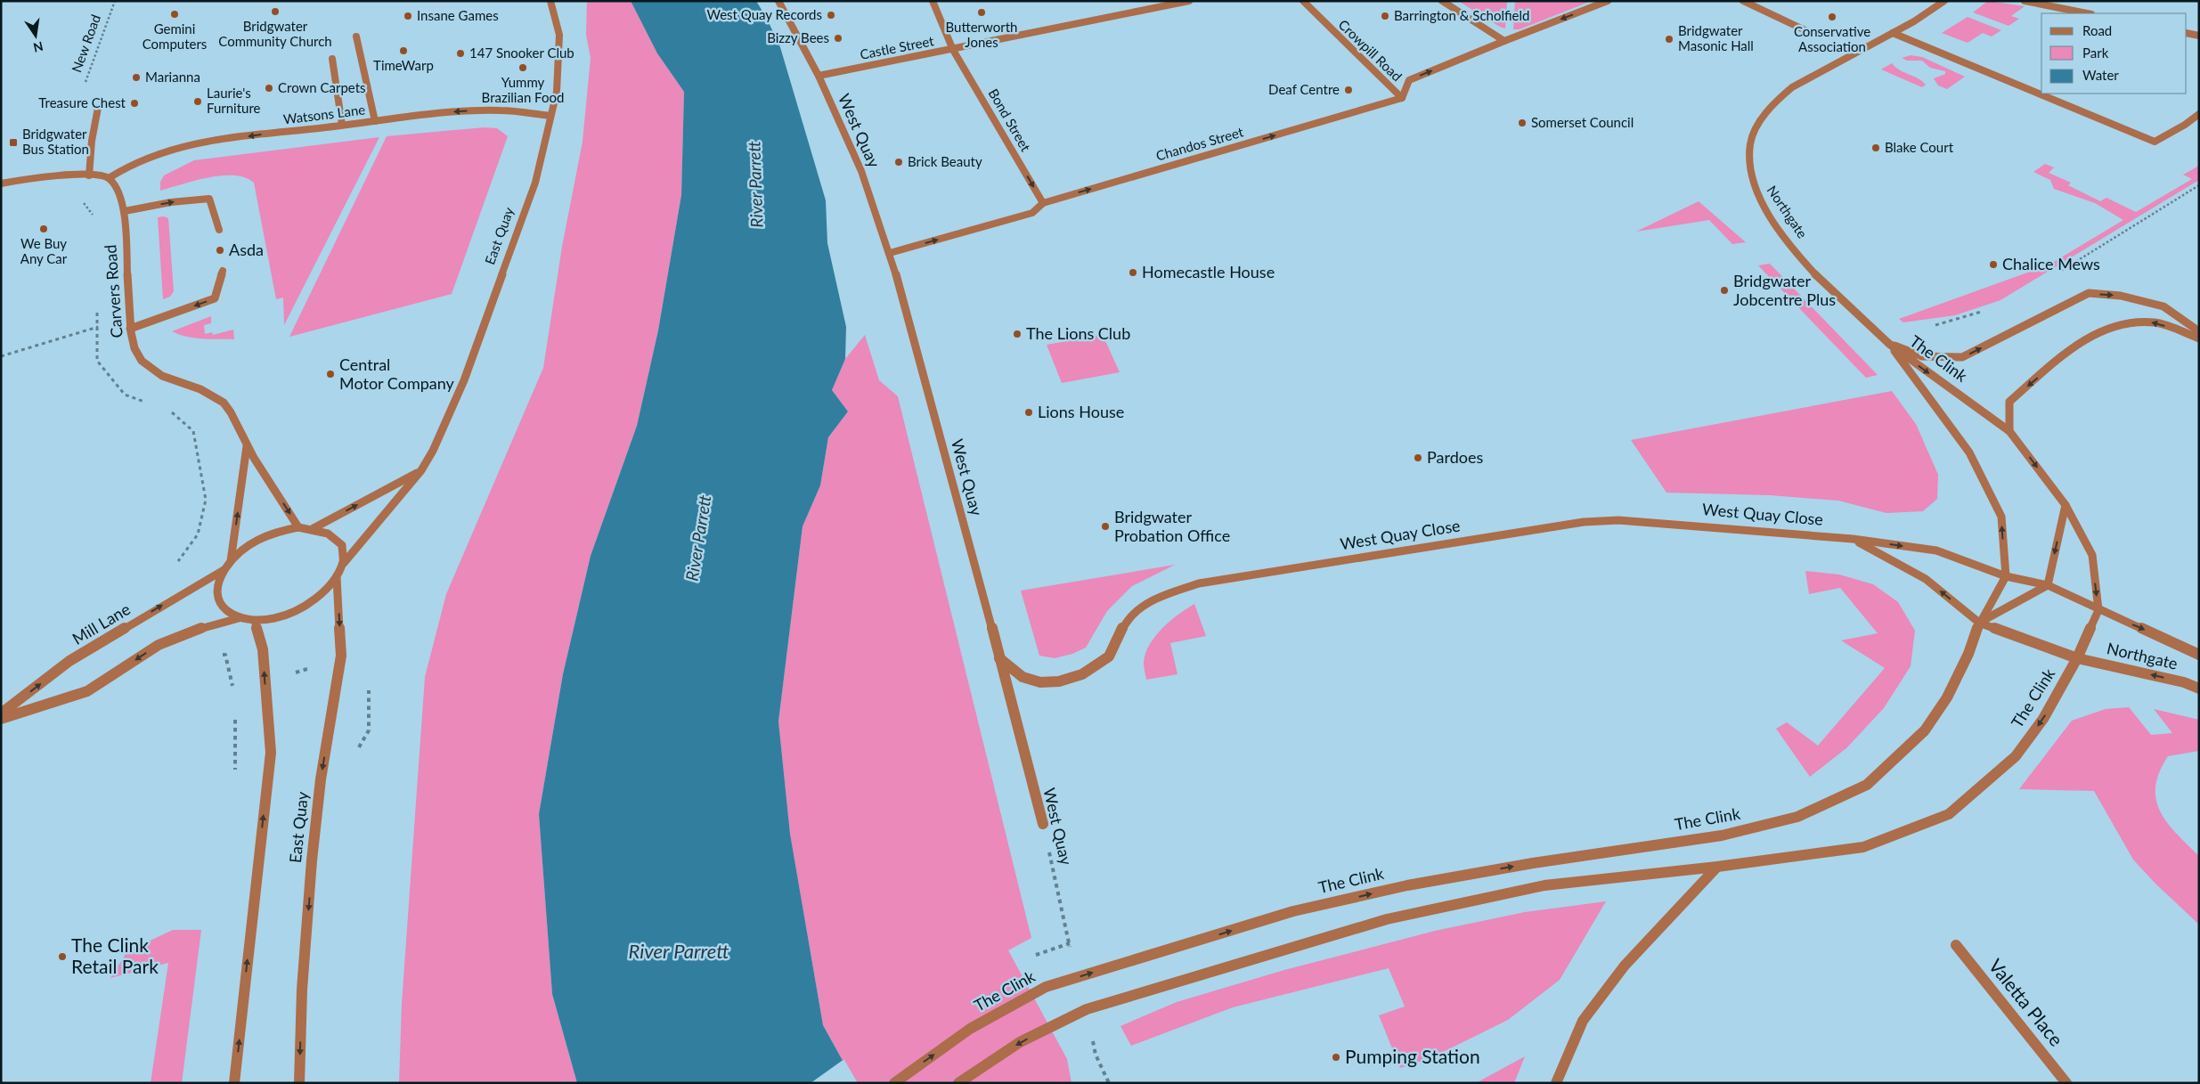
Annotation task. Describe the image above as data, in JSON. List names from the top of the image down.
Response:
{
  "streets": {
    "street": [
      "Castle Street",
      "Crowpill Road",
      "Watsons Lane",
      "Bond Street",
      "West Quay",
      "Chandos Street",
      "Northgate",
      "East Quay",
      "Carvers Road",
      "The Clink",
      "West Quay Close",
      "Mill Lane",
      "Valetta Place"
    ],
    "path": ["New Road"]
  },
  "crossings": [
    ["Castle Street", "Bond Street"],
    ["Castle Street", "West Quay"],
    ["Crowpill Road", "Chandos Street"],
    ["Watsons Lane", "East Quay"],
    ["Watsons Lane", "Carvers Road"],
    ["Bond Street", "Chandos Street"],
    ["West Quay", "Chandos Street"],
    ["West Quay", "The Clink"],
    ["West Quay", "West Quay Close"],
    ["Northgate", "The Clink"],
    ["Northgate", "West Quay Close"],
    ["East Quay", "Carvers Road"],
    ["East Quay", "Mill Lane"],
    ["Carvers Road", "Mill Lane"],
    ["The Clink", "West Quay Close"]
  ],
  "one_way": ["Watsons Lane", "Bond Street", "Chandos Street"],
  "water": ["River Parrett"],
  "places": {
    "other": [
      "Bridgwater Community Church",
      "Butterworth Jones",
      "Gemini Computers",
      "West Quay Records",
      "Insane Games",
      "Barrington & Scholfield",
      "Conservative Association",
      "Bizzy Bees",
      "Bridgwater Masonic Hall",
      "TimeWarp",
      "147 Snooker Club",
      "Yummy Brazilian Food",
      "Marianna",
      "Crown Carpets",
      "Deaf Centre",
      "Laurie's Furniture",
      "Treasure Chest",
      "Somerset Council",
      "Blake Court",
      "Brick Beauty",
      "We Buy Any Car",
      "Asda",
      "Chalice Mews",
      "Homecastle House",
      "Bridgwater Jobcentre Plus",
      "The Lions Club",
      "Central Motor Company",
      "Lions House",
      "Pardoes",
      "Bridgwater Probation Office",
      "The Clink Retail Park",
      "Pumping Station"
    ],
    "transit": ["Bridgwater Bus Station"]
  },
  "legend": ["Road", "Park", "Water"],
  "north": "bottom"
}
